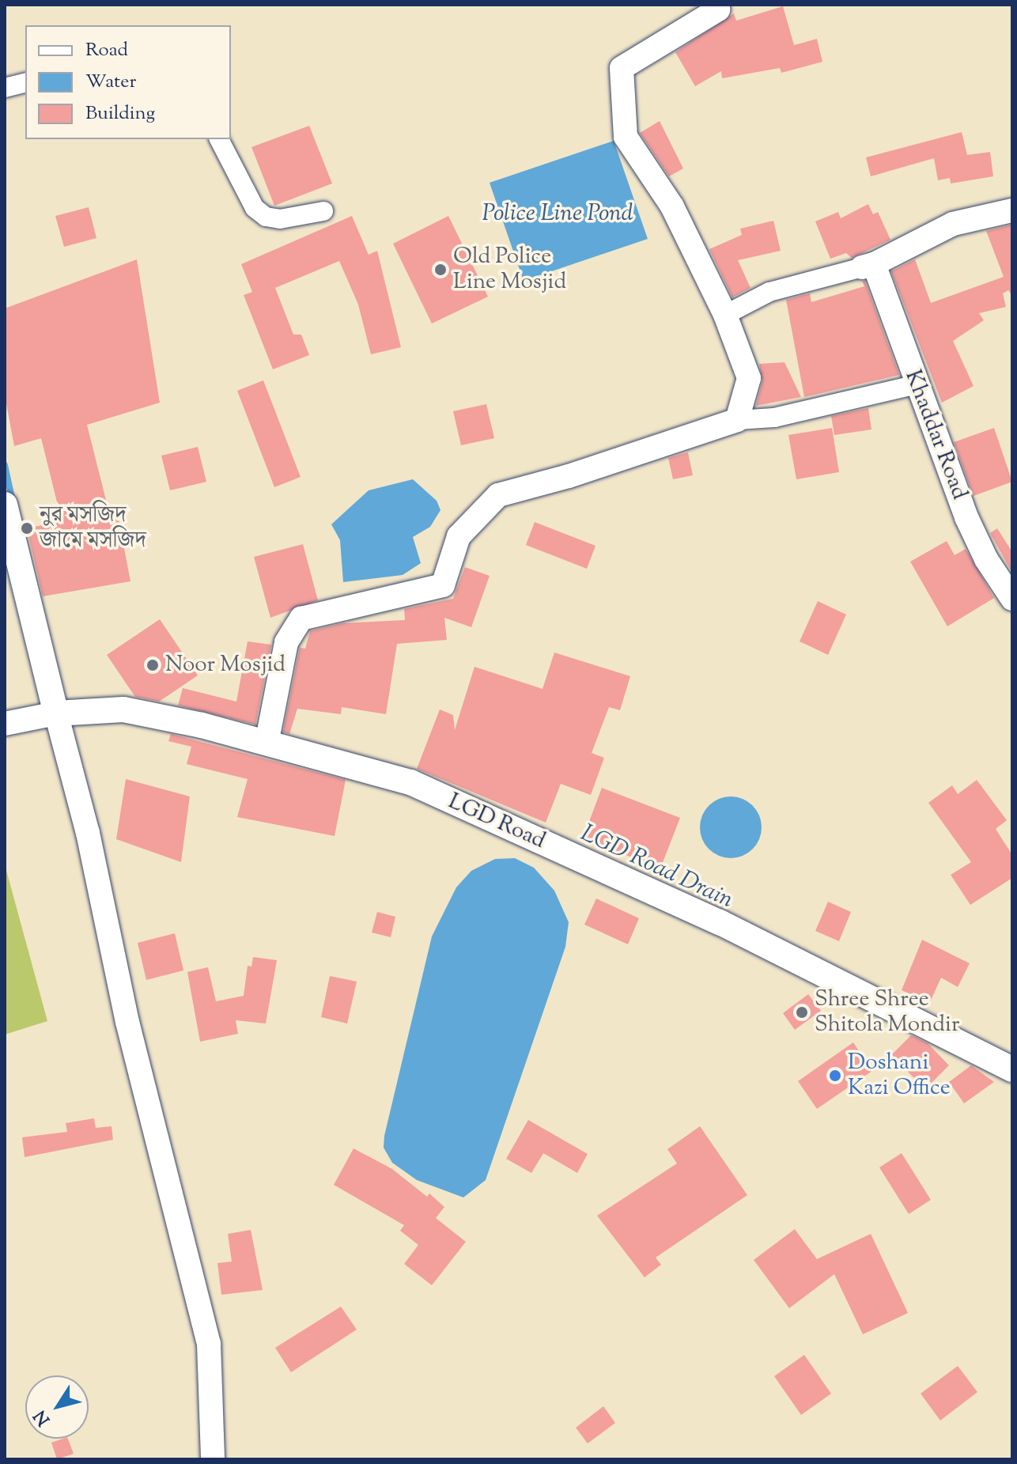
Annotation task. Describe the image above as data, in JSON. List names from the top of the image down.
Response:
{
  "streets": {
    "main road": ["LGD Road"],
    "street": ["Khaddar Road"]
  },
  "water": ["Police Line Pond", "LGD Road Drain"],
  "places": [
    "Old Police Line Mosjid",
    "নুর মসজিদ জামে মসজিদ",
    "Noor Mosjid",
    "Shree Shree Shitola Mondir",
    "Doshani Kazi Office"
  ],
  "legend": ["Road", "Water", "Building"],
  "north": "bottom left"
}
